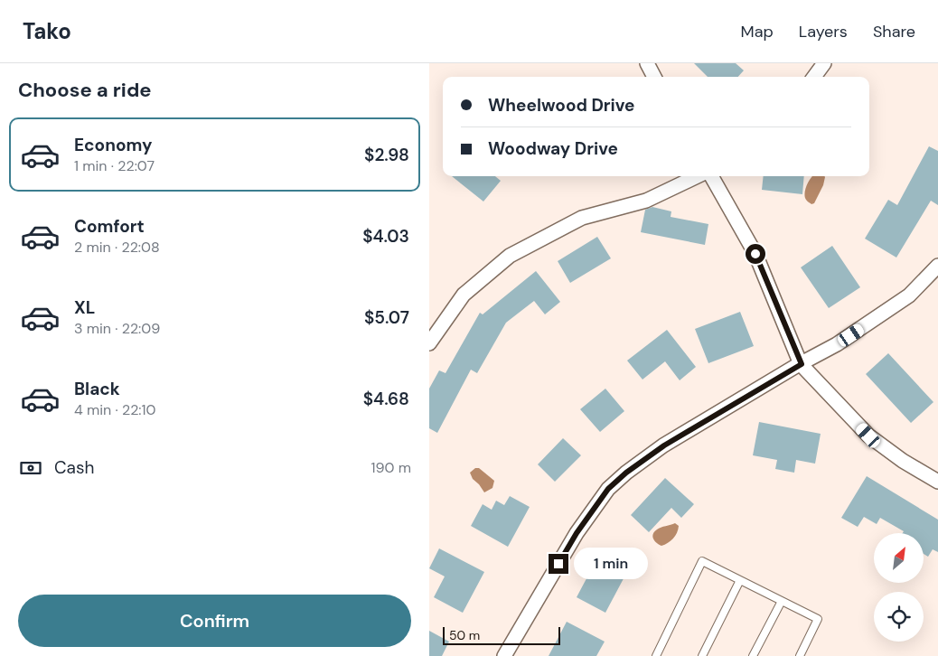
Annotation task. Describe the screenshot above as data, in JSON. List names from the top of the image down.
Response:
{
  "scale_bar": "50 m",
  "north": "top right",
  "page": {
    "header": "Tako",
    "nav": ["Map", "Layers", "Share"],
    "heading": "Choose a ride",
    "banner": ["Wheelwood Drive", "Woodway Drive"],
    "list": [
      {
        "name": "Economy",
        "note": "1 min · 22:07",
        "value": "$2.98"
      },
      {
        "name": "Comfort",
        "note": "2 min · 22:08",
        "value": "$4.03"
      },
      {
        "name": "XL",
        "note": "3 min · 22:09",
        "value": "$5.07"
      },
      {
        "name": "Black",
        "note": "4 min · 22:10",
        "value": "$4.68"
      }
    ],
    "pay": ["Cash", "190 m"],
    "bubble": "1 min",
    "buttons": "Confirm",
    "scale": "50 m"
  }
}
